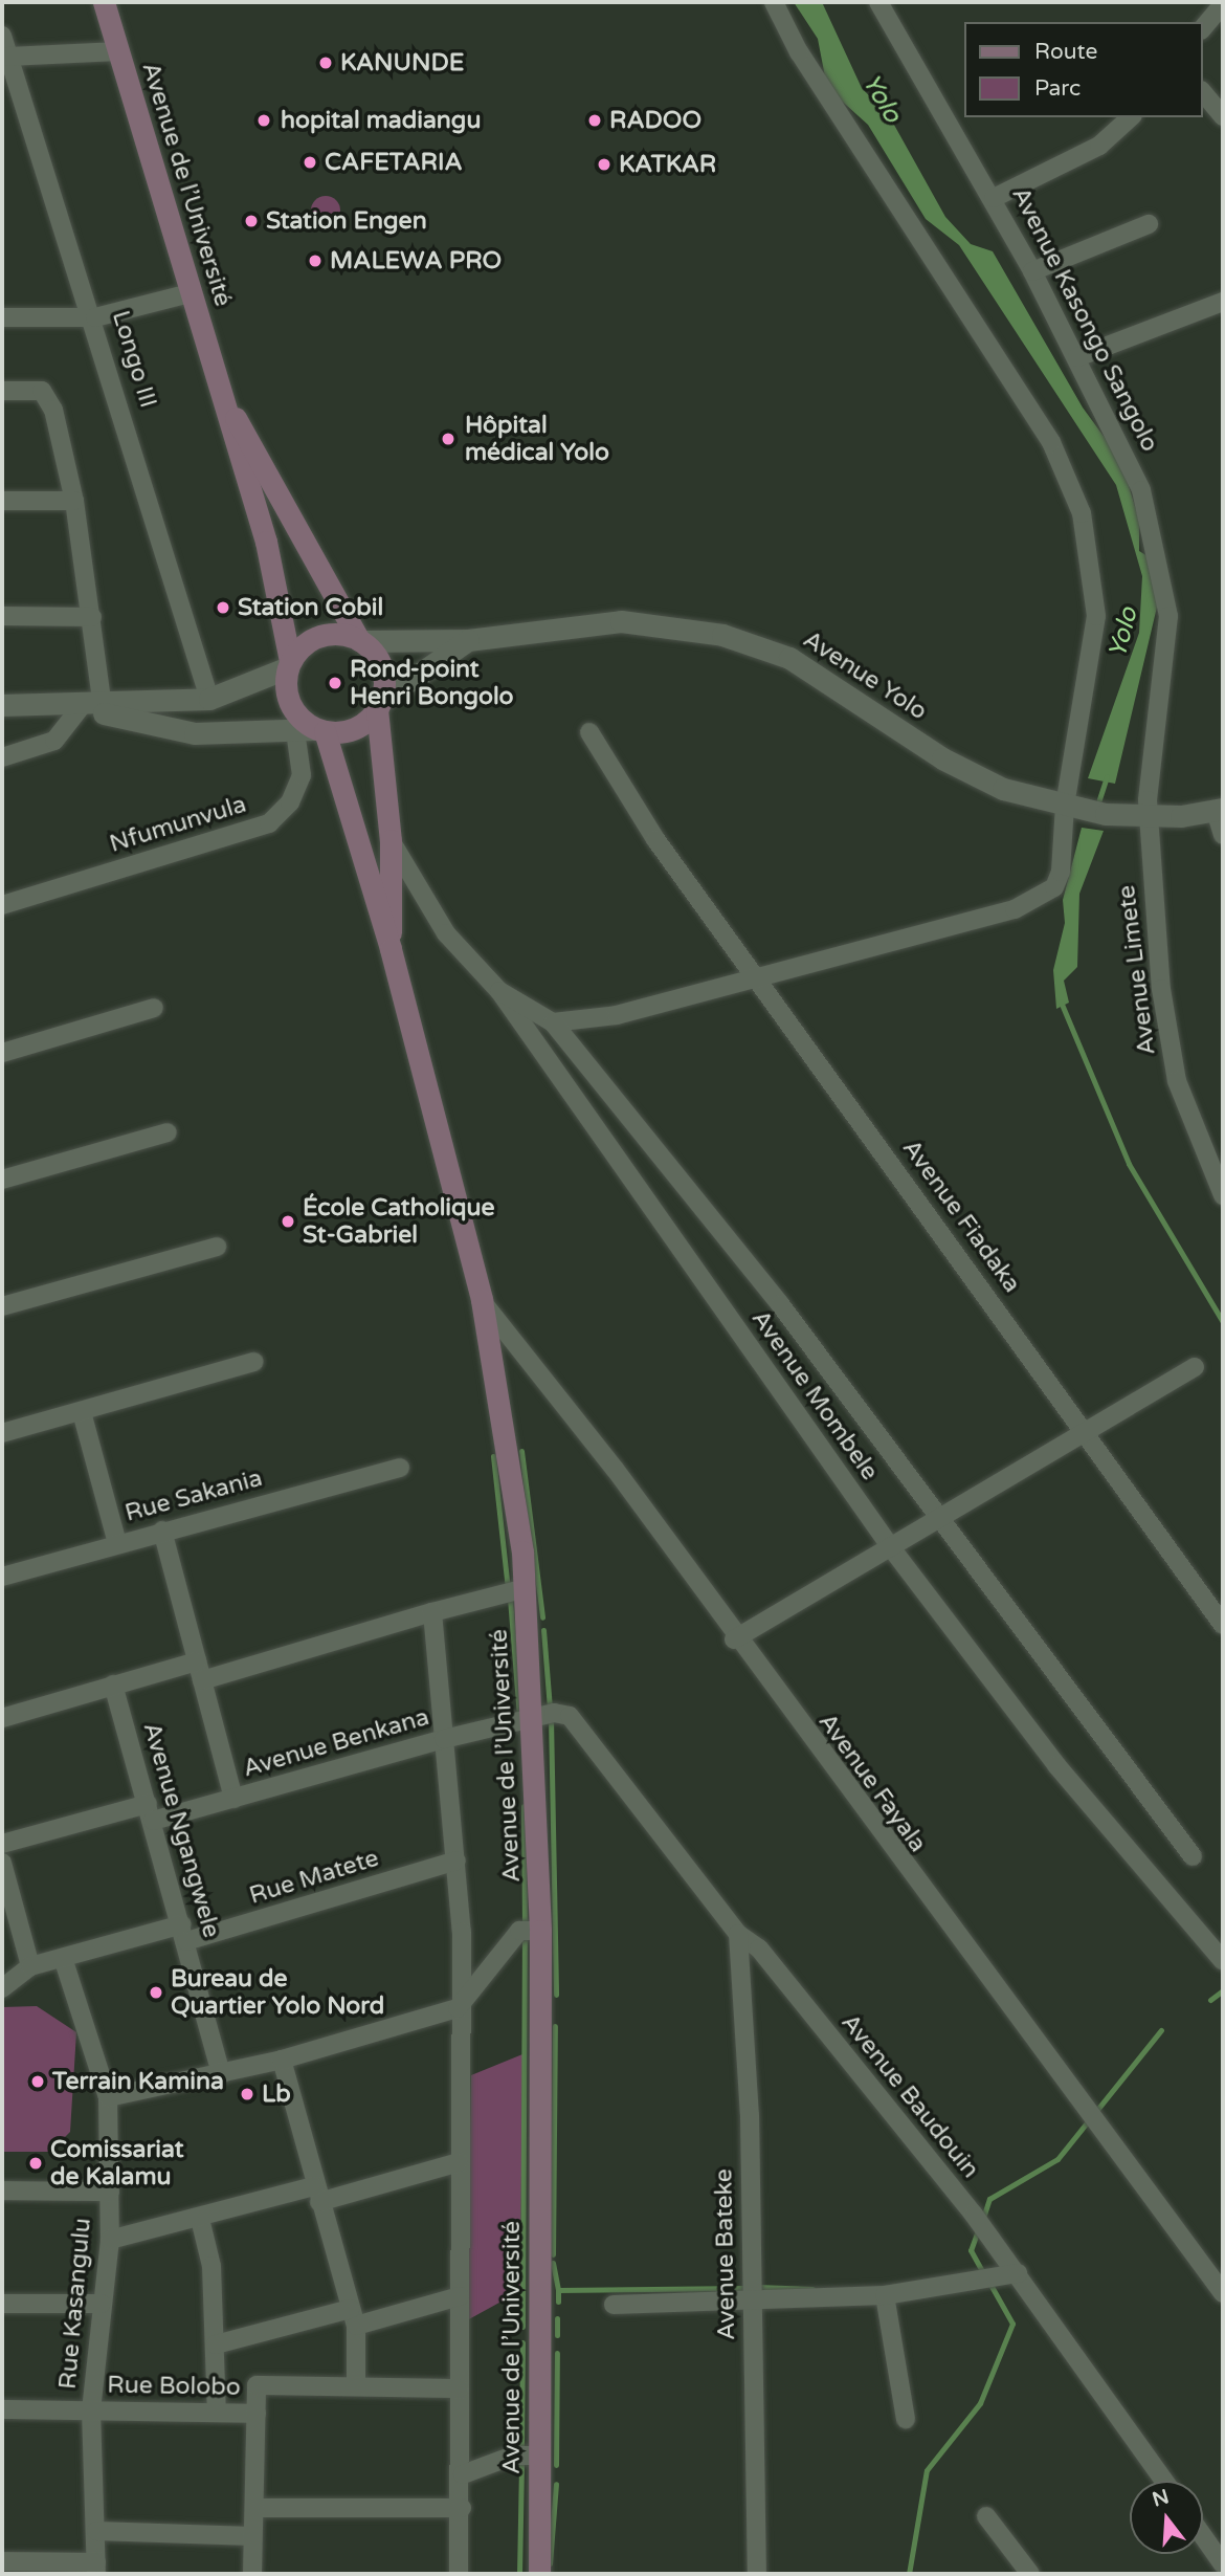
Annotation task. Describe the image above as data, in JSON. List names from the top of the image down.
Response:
{
  "streets": {
    "main road": ["Avenue de l’Université"],
    "street": [
      "Avenue Kasongo Sangolo",
      "Longo III",
      "Avenue Yolo",
      "Nfumunvula",
      "Avenue Limete",
      "Avenue Fiadaka",
      "Avenue Mombele",
      "Rue Sakania",
      "Avenue Benkana",
      "Avenue Fayala",
      "Avenue Ngangwele",
      "Rue Matete",
      "Avenue Baudouin",
      "Avenue Bateke",
      "Rue Kasangulu",
      "Rue Bolobo"
    ]
  },
  "crossings": [
    ["Avenue de l’Université", "Avenue Yolo"],
    ["Avenue de l’Université", "Nfumunvula"],
    ["Avenue de l’Université", "Avenue Mombele"],
    ["Avenue de l’Université", "Avenue Benkana"],
    ["Avenue de l’Université", "Avenue Fayala"],
    ["Avenue Kasongo Sangolo", "Avenue Yolo"],
    ["Avenue Kasongo Sangolo", "Avenue Limete"],
    ["Avenue Yolo", "Nfumunvula"],
    ["Avenue Yolo", "Avenue Limete"],
    ["Avenue Benkana", "Avenue Ngangwele"],
    ["Avenue Benkana", "Avenue Baudouin"],
    ["Avenue Ngangwele", "Rue Matete"],
    ["Rue Matete", "Rue Kasangulu"],
    ["Avenue Baudouin", "Avenue Bateke"],
    ["Rue Kasangulu", "Rue Bolobo"]
  ],
  "water": ["Yolo"],
  "places": [
    "KANUNDE",
    "hopital madiangu",
    "RADOO",
    "CAFETARIA",
    "KATKAR",
    "Station Engen",
    "MALEWA PRO",
    "Hôpital médical Yolo",
    "Station Cobil",
    "Rond-point Henri Bongolo",
    "École Catholique St-Gabriel",
    "Bureau de Quartier Yolo Nord",
    "Terrain Kamina",
    "Lb",
    "Comissariat de Kalamu"
  ],
  "legend": ["Route", "Parc"],
  "north": "top"
}
